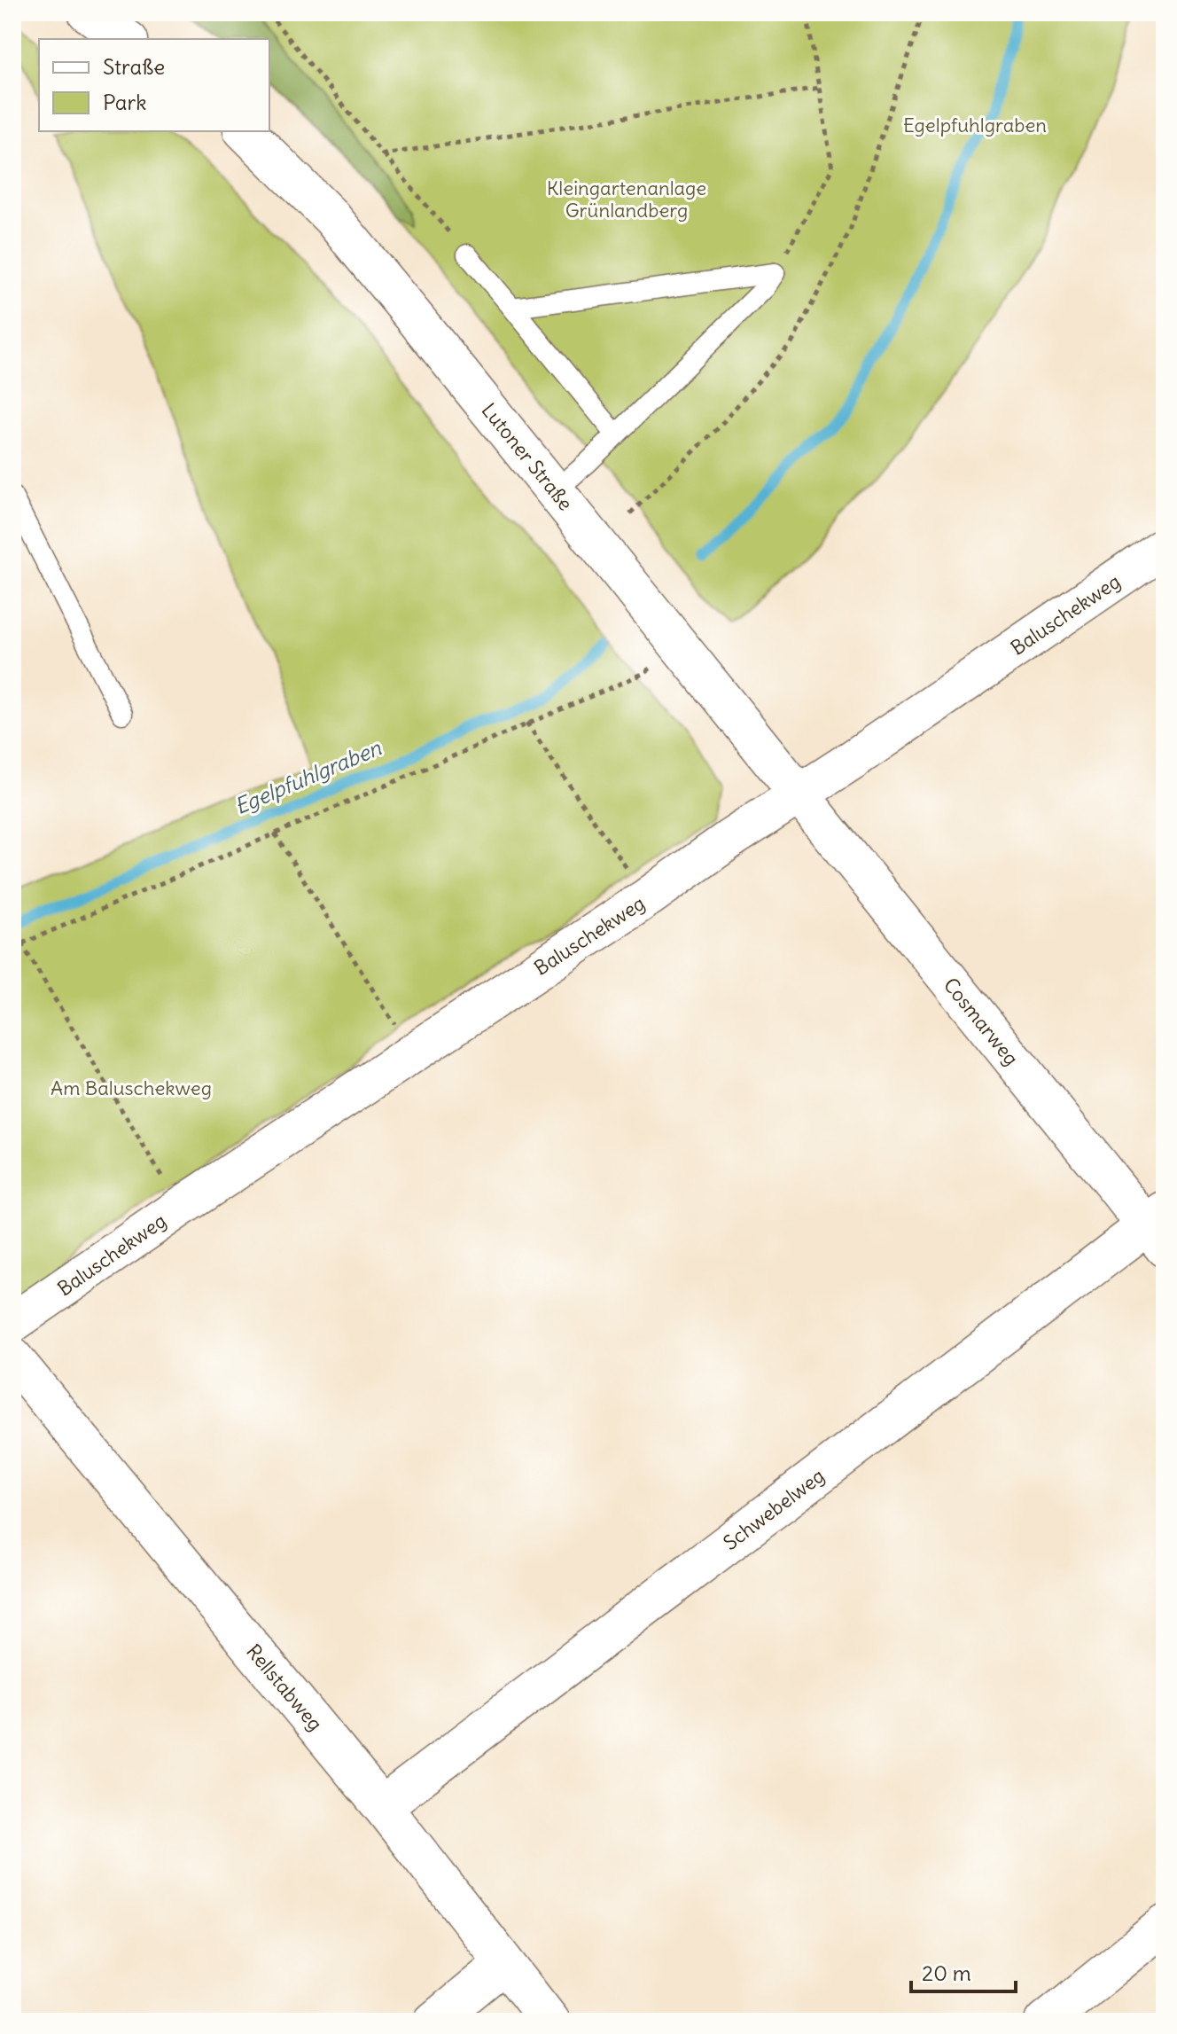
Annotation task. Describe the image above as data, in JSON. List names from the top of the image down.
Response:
{
  "streets": {
    "street": [
      "Lutoner Straße",
      "Baluschekweg",
      "Cosmarweg",
      "Schwebelweg",
      "Rellstabweg"
    ]
  },
  "crossings": [
    ["Lutoner Straße", "Baluschekweg"],
    ["Lutoner Straße", "Cosmarweg"],
    ["Baluschekweg", "Cosmarweg"],
    ["Cosmarweg", "Schwebelweg"],
    ["Schwebelweg", "Rellstabweg"]
  ],
  "water": ["Egelpfuhlgraben"],
  "parks": ["Egelpfuhlgraben", "Kleingartenanlage Grünlandberg", "Am Baluschekweg"],
  "legend": ["Straße", "Park"],
  "scale_bar": "20 m"
}
